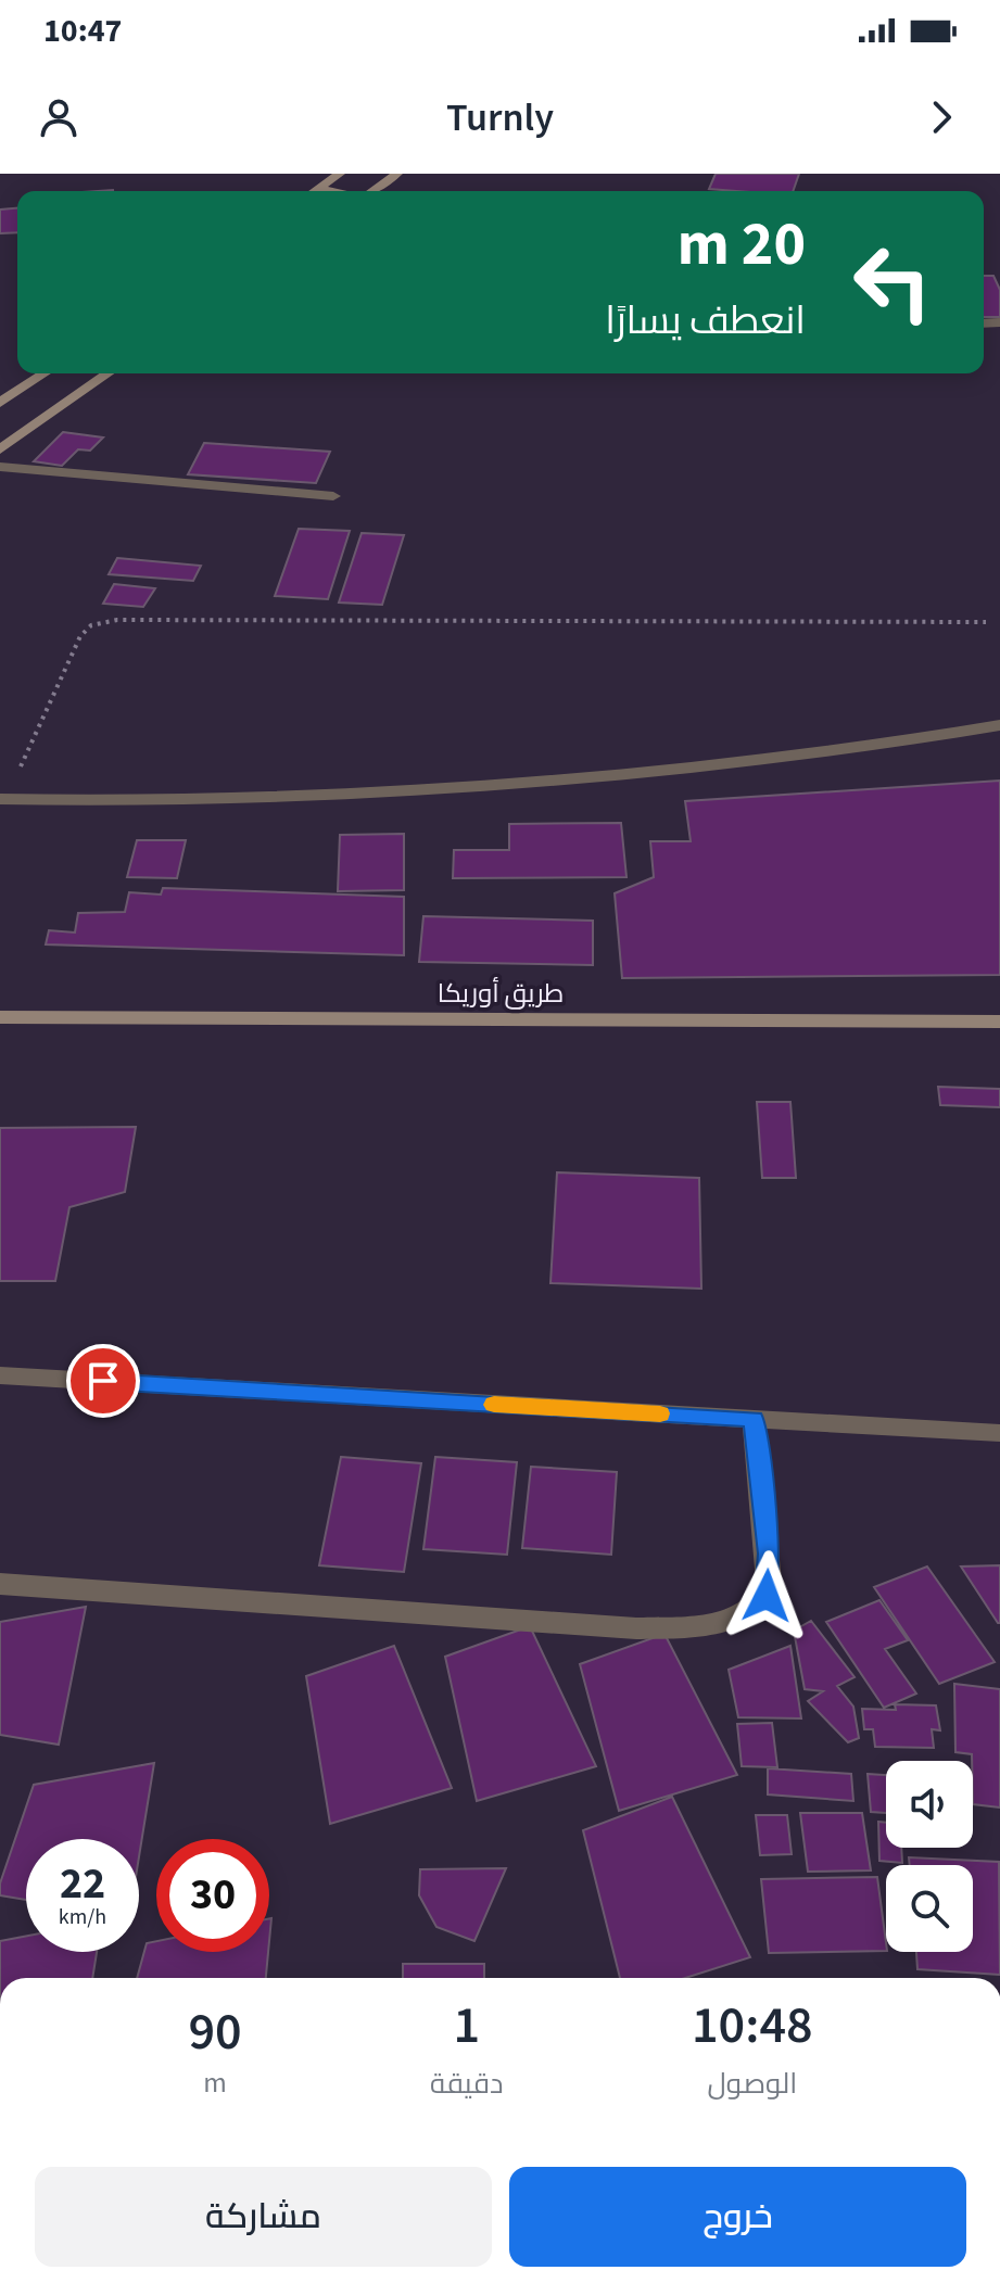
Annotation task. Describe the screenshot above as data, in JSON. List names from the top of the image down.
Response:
{
  "streets": {
    "street": ["طريق أوريكا"]
  },
  "page": {
    "status": "10:47",
    "header": "Turnly",
    "turn": ["20 m", "انعطف يسارًا"],
    "speed": "22 km/h",
    "limit": "30",
    "eta": [
      "10:48",
      "الوصول",
      "1",
      "دقيقة",
      "90",
      "m"
    ],
    "buttons": ["خروج", "مشاركة"]
  }
}
